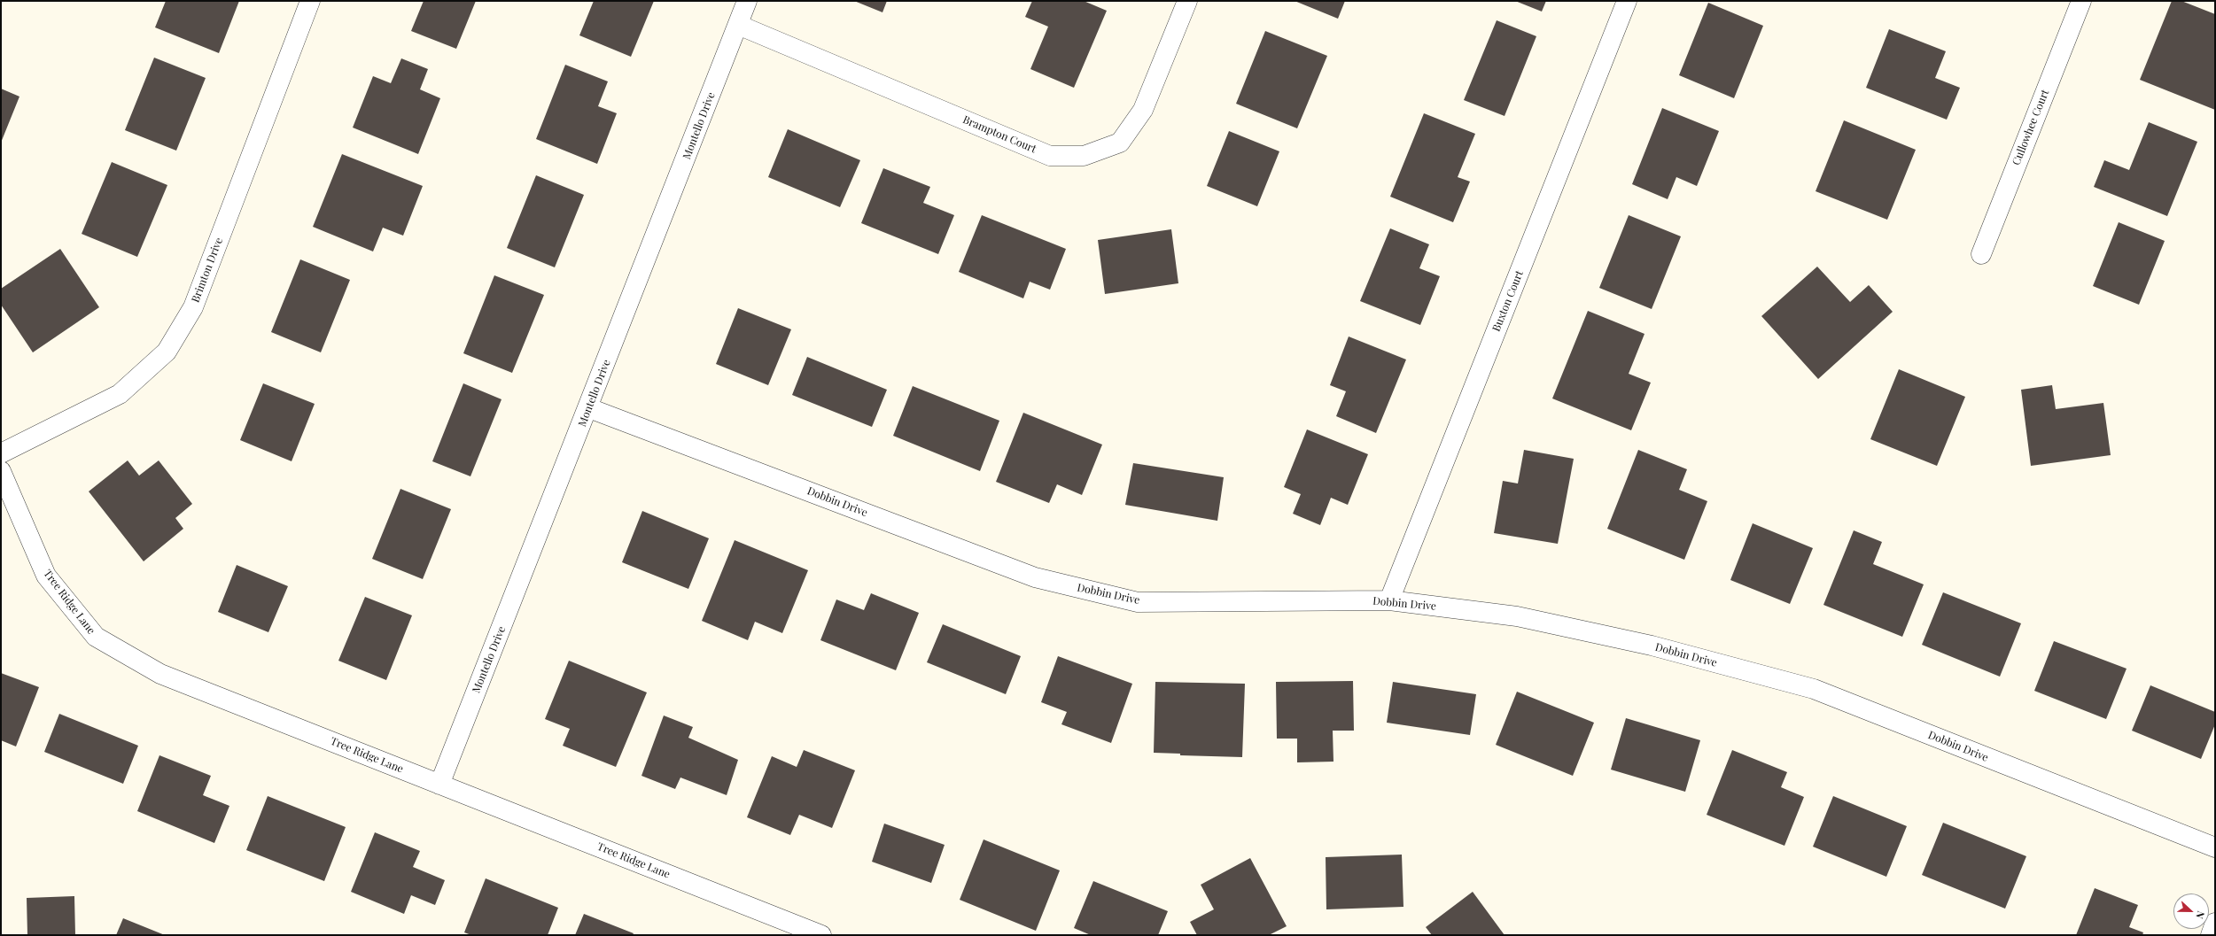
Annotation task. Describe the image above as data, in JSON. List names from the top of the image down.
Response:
{
  "streets": {
    "street": [
      "Montello Drive",
      "Cullowhee Court",
      "Brampton Court",
      "Brimton Drive",
      "Buxton Court",
      "Dobbin Drive",
      "Tree Ridge Lane"
    ]
  },
  "crossings": [
    ["Montello Drive", "Brampton Court"],
    ["Montello Drive", "Dobbin Drive"],
    ["Montello Drive", "Tree Ridge Lane"],
    ["Buxton Court", "Dobbin Drive"]
  ],
  "north": "right"
}
